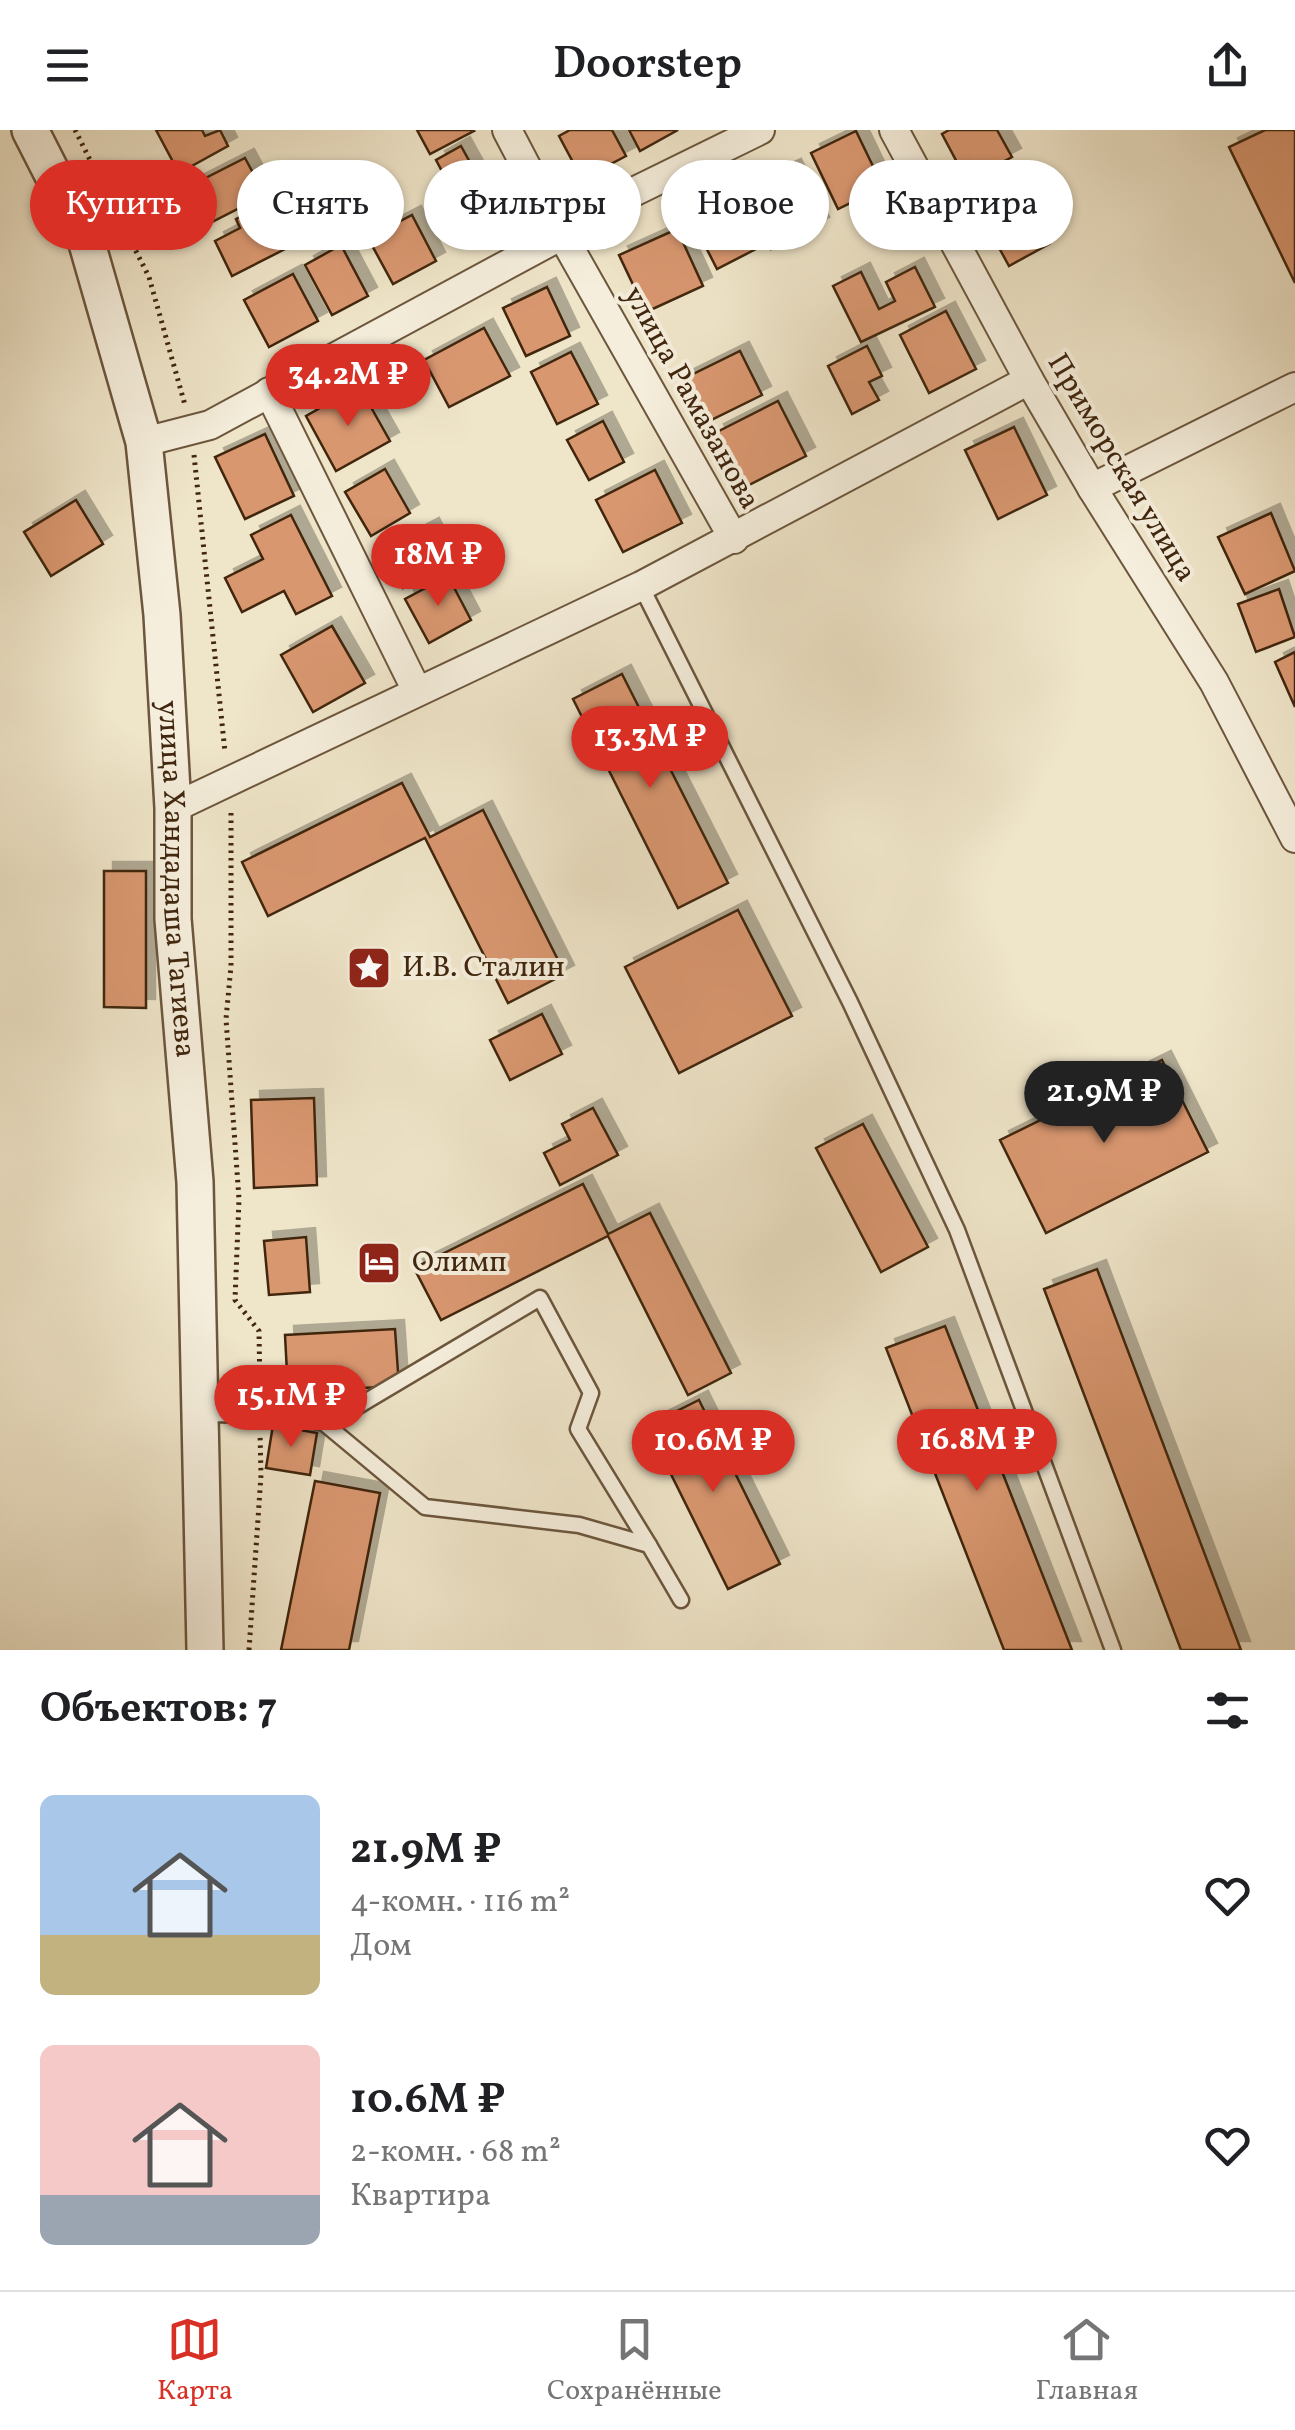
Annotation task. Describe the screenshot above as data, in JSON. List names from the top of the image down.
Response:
{
  "streets": {
    "street": ["улица Рамазанова", "Приморская улица", "улица Хандадаша Тагиева"]
  },
  "places": {
    "place": ["И.В. Сталин"],
    "hotel": ["Олимп"]
  },
  "page": {
    "header": "Doorstep",
    "chip": [
      "Купить",
      "Снять",
      "Фильтры",
      "Новое",
      "Квартира"
    ],
    "price": [
      "34.2M ₽",
      "18M ₽",
      "13.3M ₽",
      "21.9M ₽",
      "15.1M ₽",
      "16.8M ₽",
      "10.6M ₽"
    ],
    "heading": "Объектов: 7",
    "list": [
      {
        "name": "21.9M ₽",
        "note": "4-комн. · 116 m² · Дом"
      },
      {
        "name": "10.6M ₽",
        "note": "2-комн. · 68 m² · Квартира"
      }
    ],
    "tabs": ["Карта", "Сохранённые", "Главная"]
  }
}
